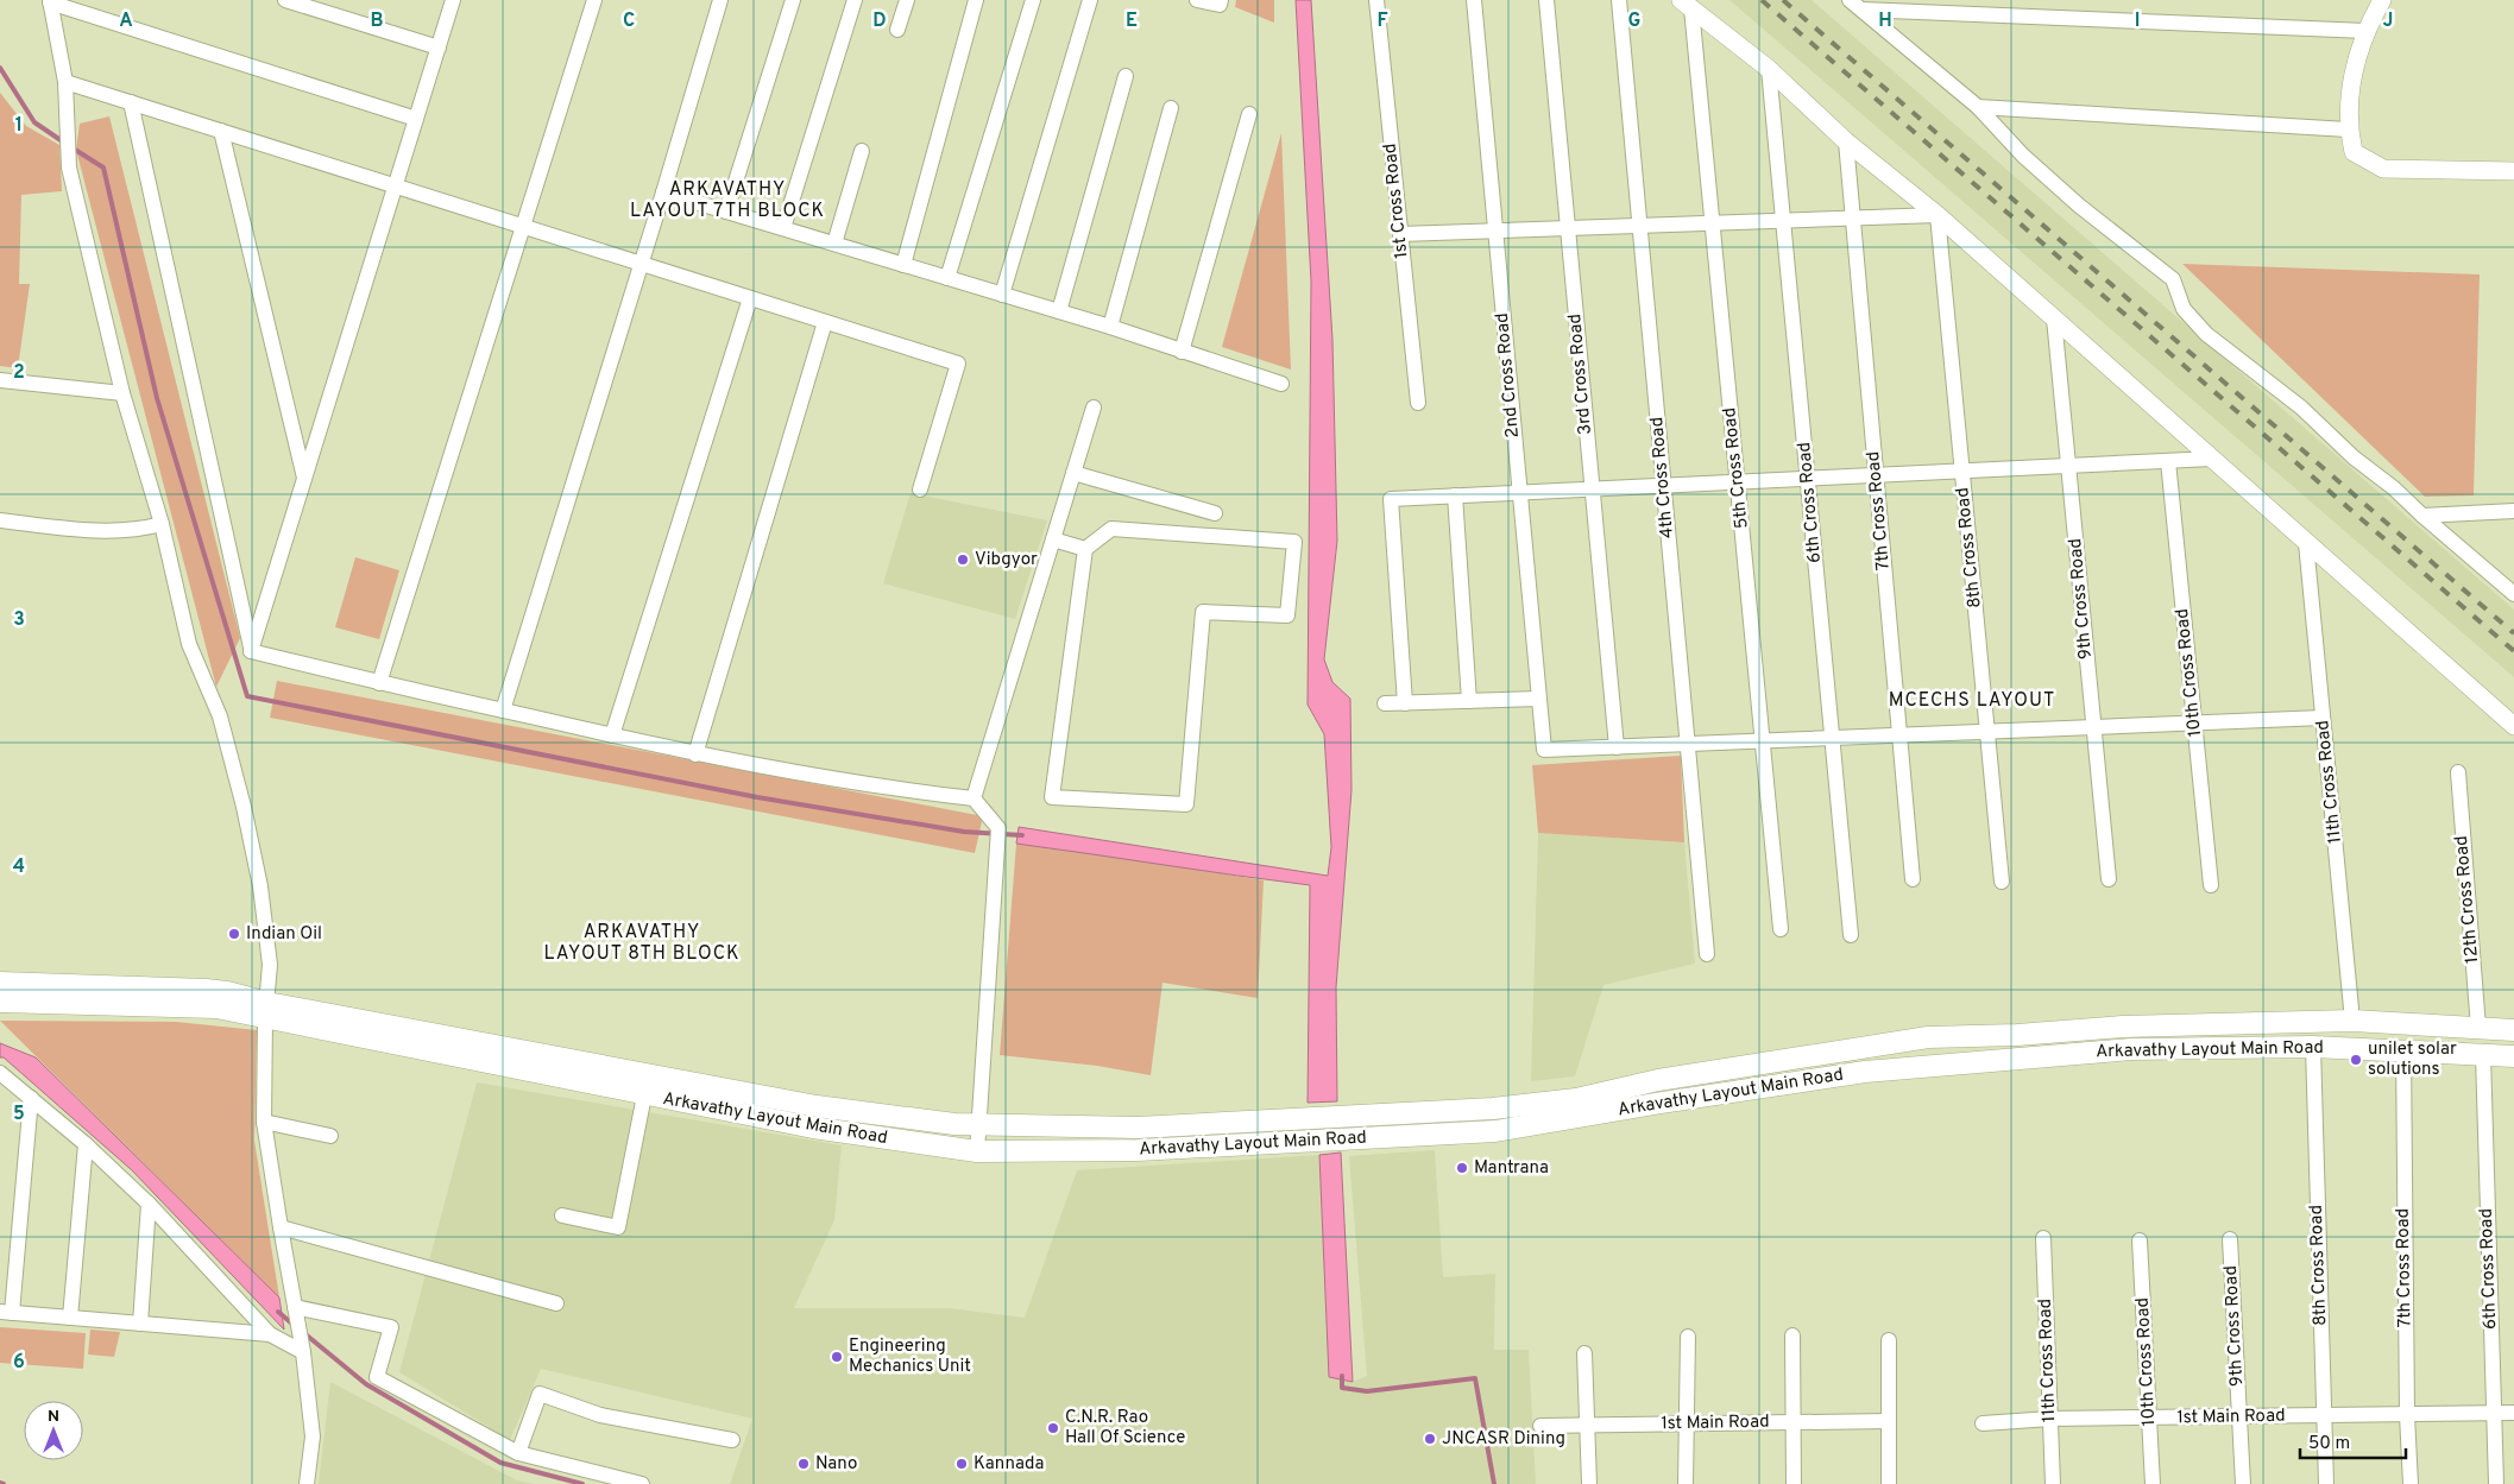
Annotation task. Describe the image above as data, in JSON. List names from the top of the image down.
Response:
{
  "streets": {
    "main road": ["Arkavathy Layout Main Road"],
    "street": [
      "1st Cross Road",
      "3rd Cross Road",
      "2nd Cross Road",
      "5th Cross Road",
      "4th Cross Road",
      "6th Cross Road",
      "7th Cross Road",
      "8th Cross Road",
      "9th Cross Road",
      "10th Cross Road",
      "11th Cross Road",
      "12th Cross Road",
      "1st Main Road"
    ]
  },
  "crossings": [
    ["3rd Cross Road", "2nd Cross Road"],
    ["6th Cross Road", "Arkavathy Layout Main Road"],
    ["6th Cross Road", "1st Main Road"],
    ["7th Cross Road", "Arkavathy Layout Main Road"],
    ["7th Cross Road", "1st Main Road"],
    ["8th Cross Road", "Arkavathy Layout Main Road"],
    ["8th Cross Road", "1st Main Road"],
    ["9th Cross Road", "1st Main Road"],
    ["10th Cross Road", "1st Main Road"],
    ["11th Cross Road", "Arkavathy Layout Main Road"],
    ["11th Cross Road", "1st Main Road"],
    ["12th Cross Road", "Arkavathy Layout Main Road"]
  ],
  "districts": ["ARKAVATHY LAYOUT 7TH BLOCK", "MCECHS LAYOUT", "ARKAVATHY LAYOUT 8TH BLOCK"],
  "places": [
    "Vibgyor",
    "Indian Oil",
    "unilet solar solutions",
    "Mantrana",
    "Engineering Mechanics Unit",
    "C.N.R. Rao Hall Of Science",
    "JNCASR Dining",
    "Nano",
    "Kannada"
  ],
  "scale_bar": "50 m",
  "north": "top",
  "grid": {
    "columns": [
      "A",
      "B",
      "C",
      "D",
      "E",
      "F",
      "G",
      "H",
      "I",
      "J"
    ],
    "rows": [
      "1",
      "2",
      "3",
      "4",
      "5",
      "6"
    ]
  }
}
